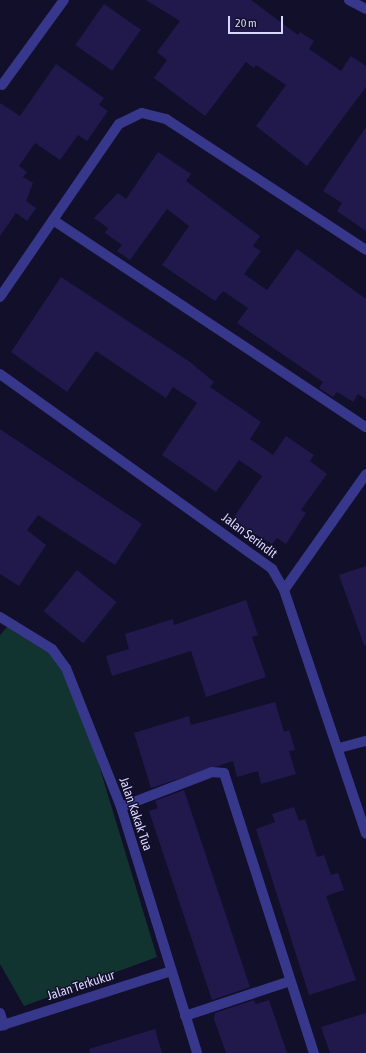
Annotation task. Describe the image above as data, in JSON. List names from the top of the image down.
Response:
{
  "streets": {
    "street": ["Jalan Serindit", "Jalan Kakak Tua", "Jalan Terkukur"]
  },
  "crossings": [
    ["Jalan Kakak Tua", "Jalan Terkukur"]
  ],
  "scale_bar": "20 m"
}
